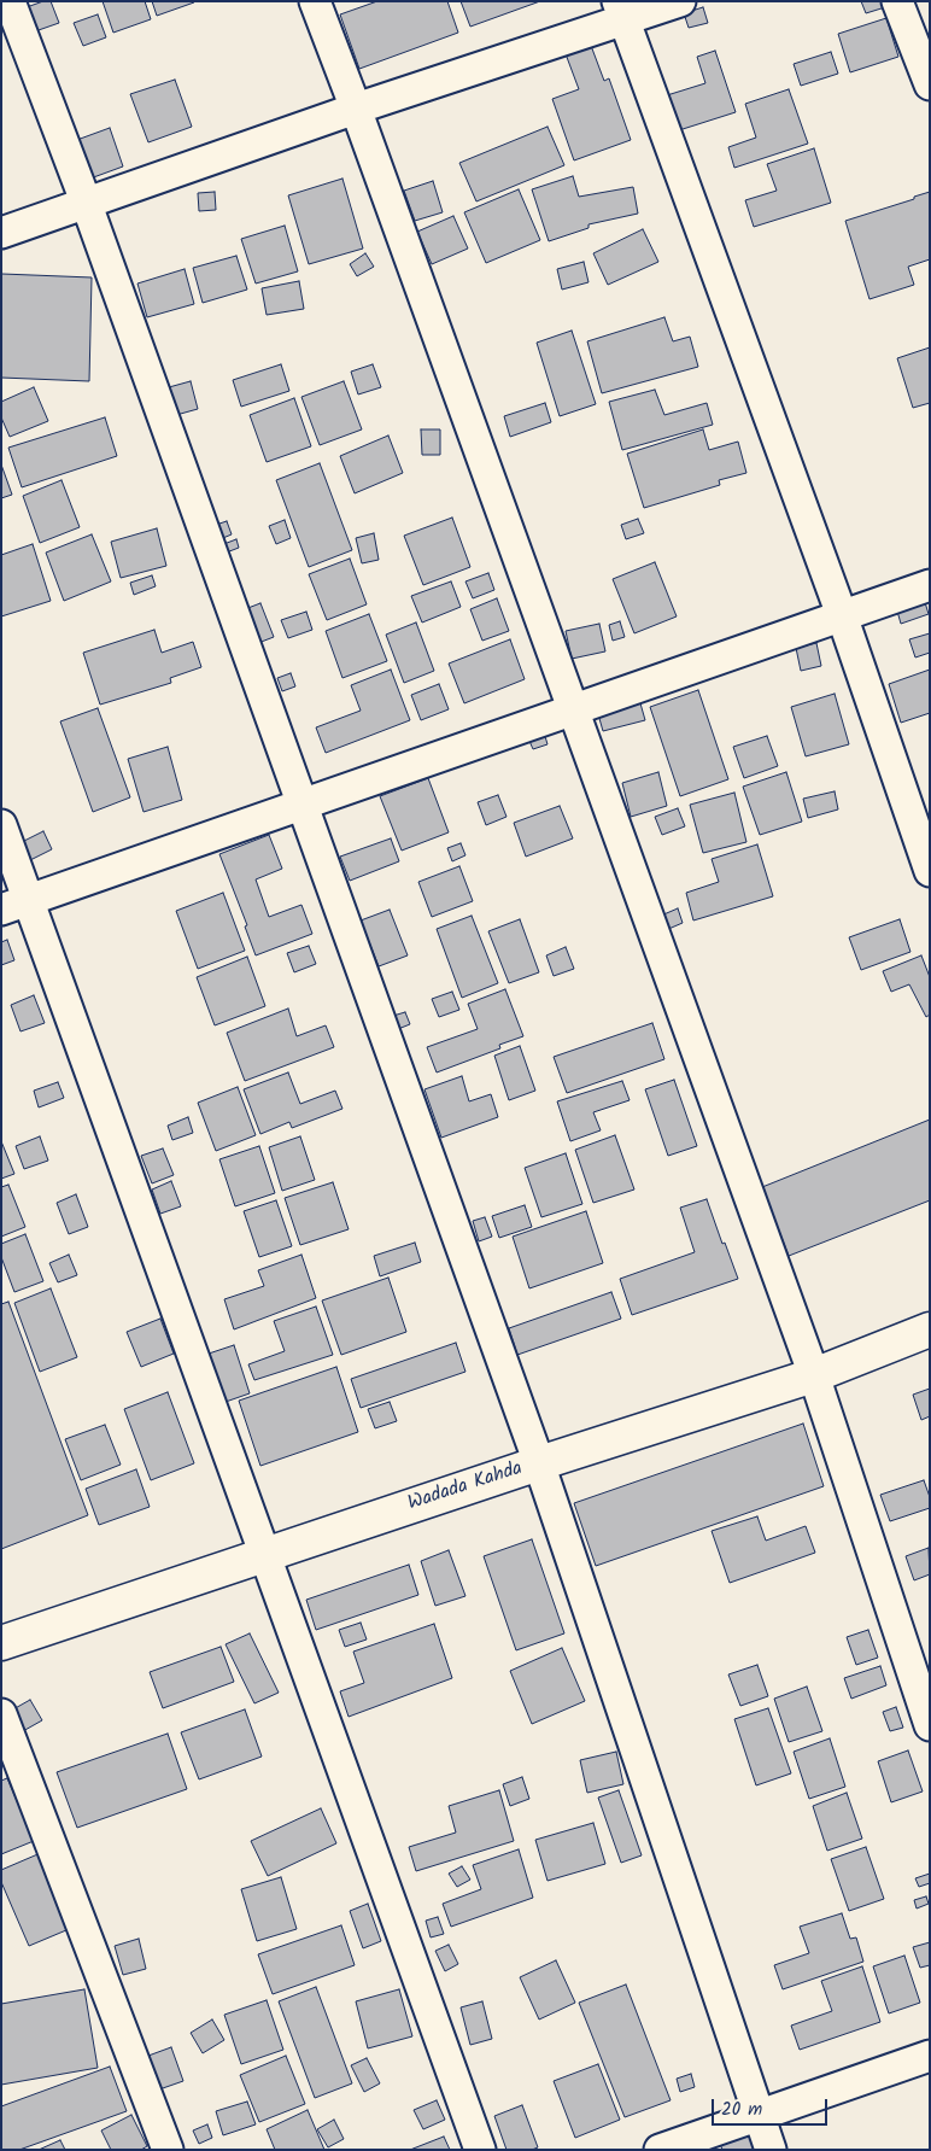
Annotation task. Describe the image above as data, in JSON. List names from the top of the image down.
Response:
{
  "streets": {
    "main road": ["Wadada Kahda"]
  },
  "scale_bar": "20 m"
}
